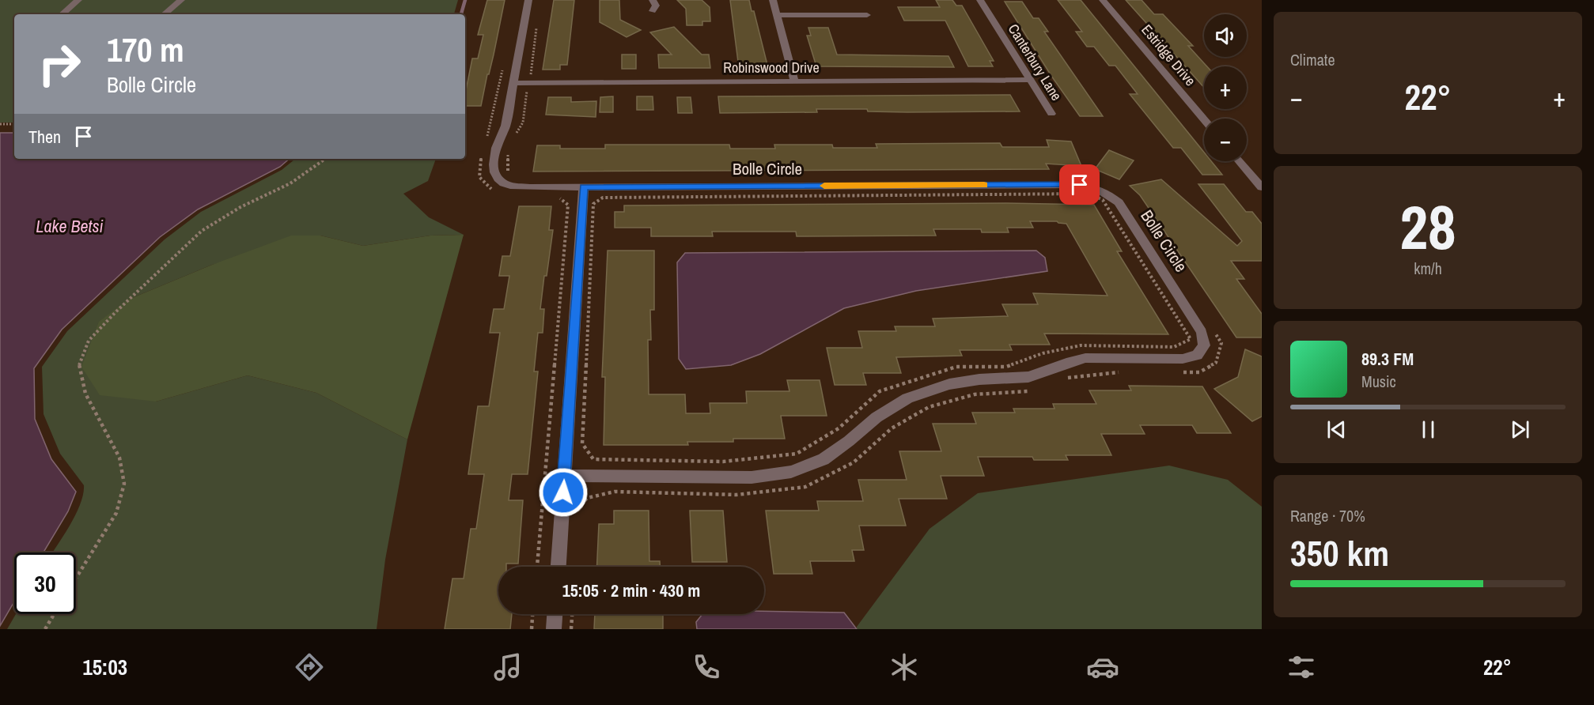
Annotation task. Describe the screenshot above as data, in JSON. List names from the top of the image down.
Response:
{
  "streets": {
    "street": [
      "Estridge Drive",
      "Canterbury Lane",
      "Robinswood Drive",
      "Bolle Circle"
    ]
  },
  "crossings": [
    ["Canterbury Lane", "Robinswood Drive"],
    ["Robinswood Drive", "Bolle Circle"]
  ],
  "water": ["Lake Betsi"],
  "page": {
    "tile": [
      "Climate",
      ["28", "km/h"],
      ["Range · 70%", "350 km"]
    ],
    "map_buttons": ["+", "−"],
    "turn": ["170 m", "Bolle Circle"],
    "heat": ["−", "22°", "+"],
    "then": "Then",
    "song": ["89.3 FM", "Music"],
    "limit": "30",
    "trip": "15:05 · 2 min · 430 m",
    "tabs": ["15:03", "22°"]
  }
}
